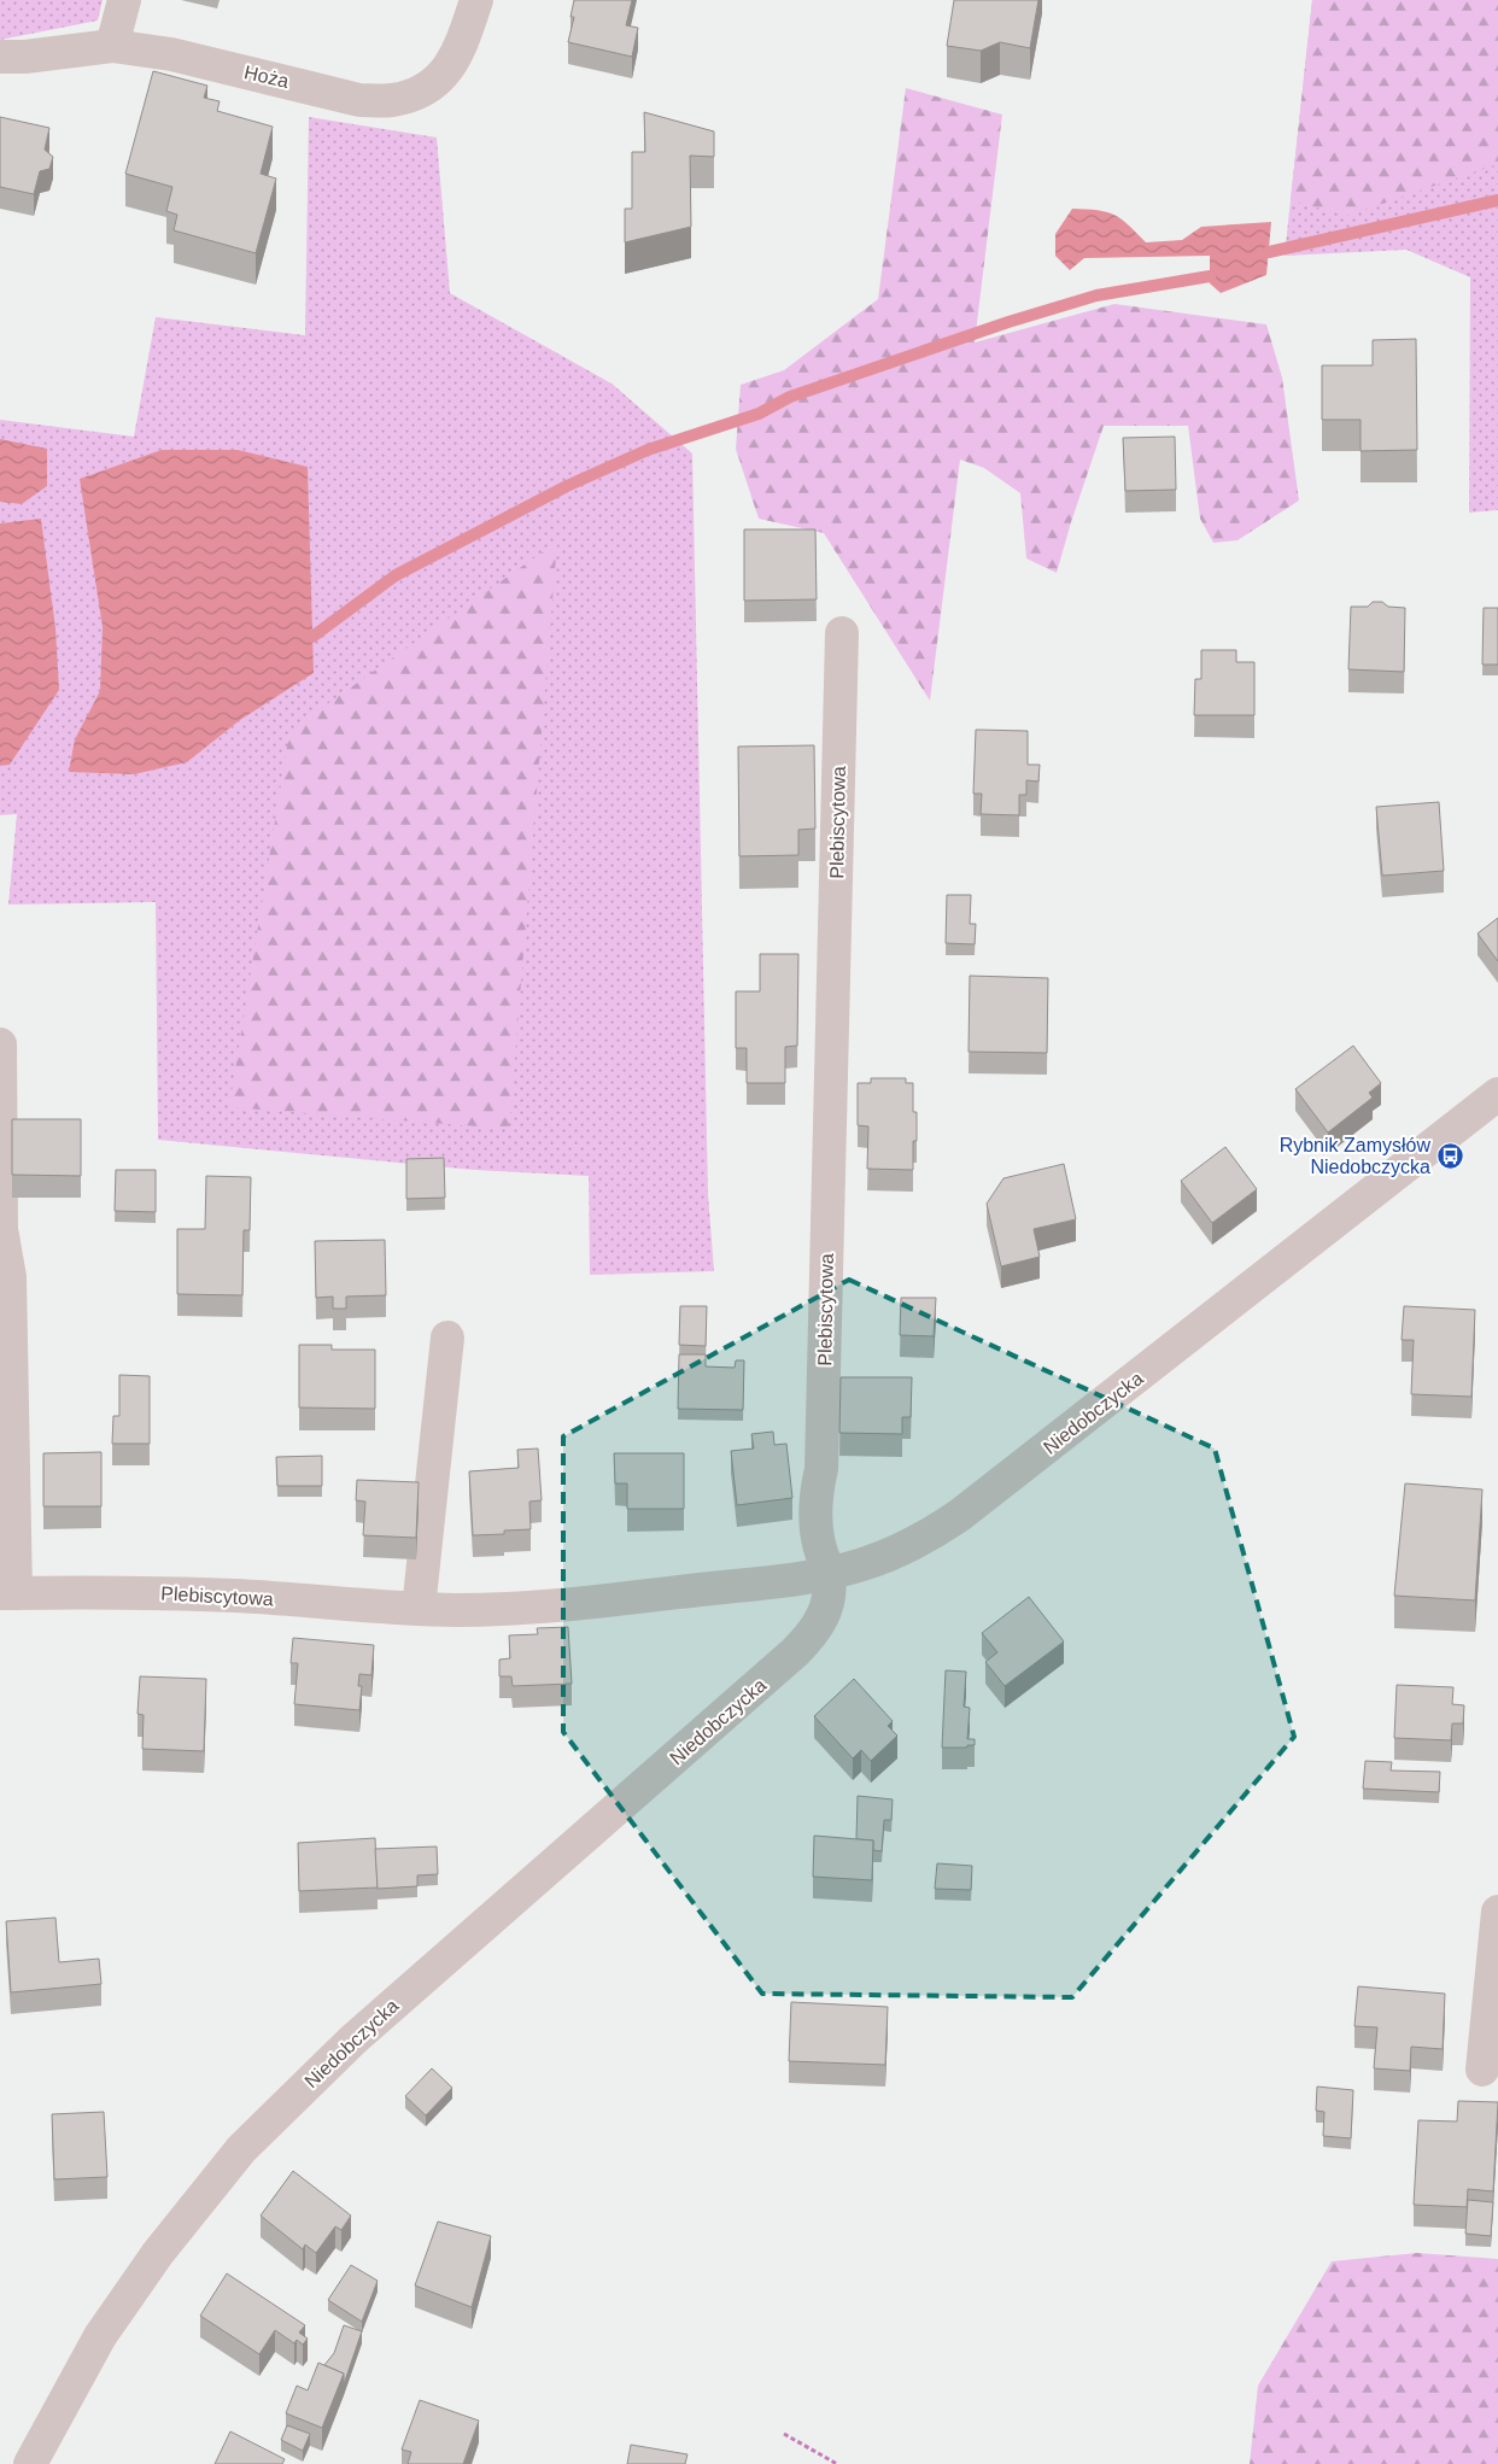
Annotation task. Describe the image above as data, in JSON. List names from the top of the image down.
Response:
{
  "streets": {
    "street": ["Hoża", "Plebiscytowa", "Niedobczycka"]
  },
  "crossings": [
    ["Plebiscytowa", "Niedobczycka"]
  ],
  "places": {
    "bus stop": ["Rybnik Zamysłów Niedobczycka"]
  }
}
